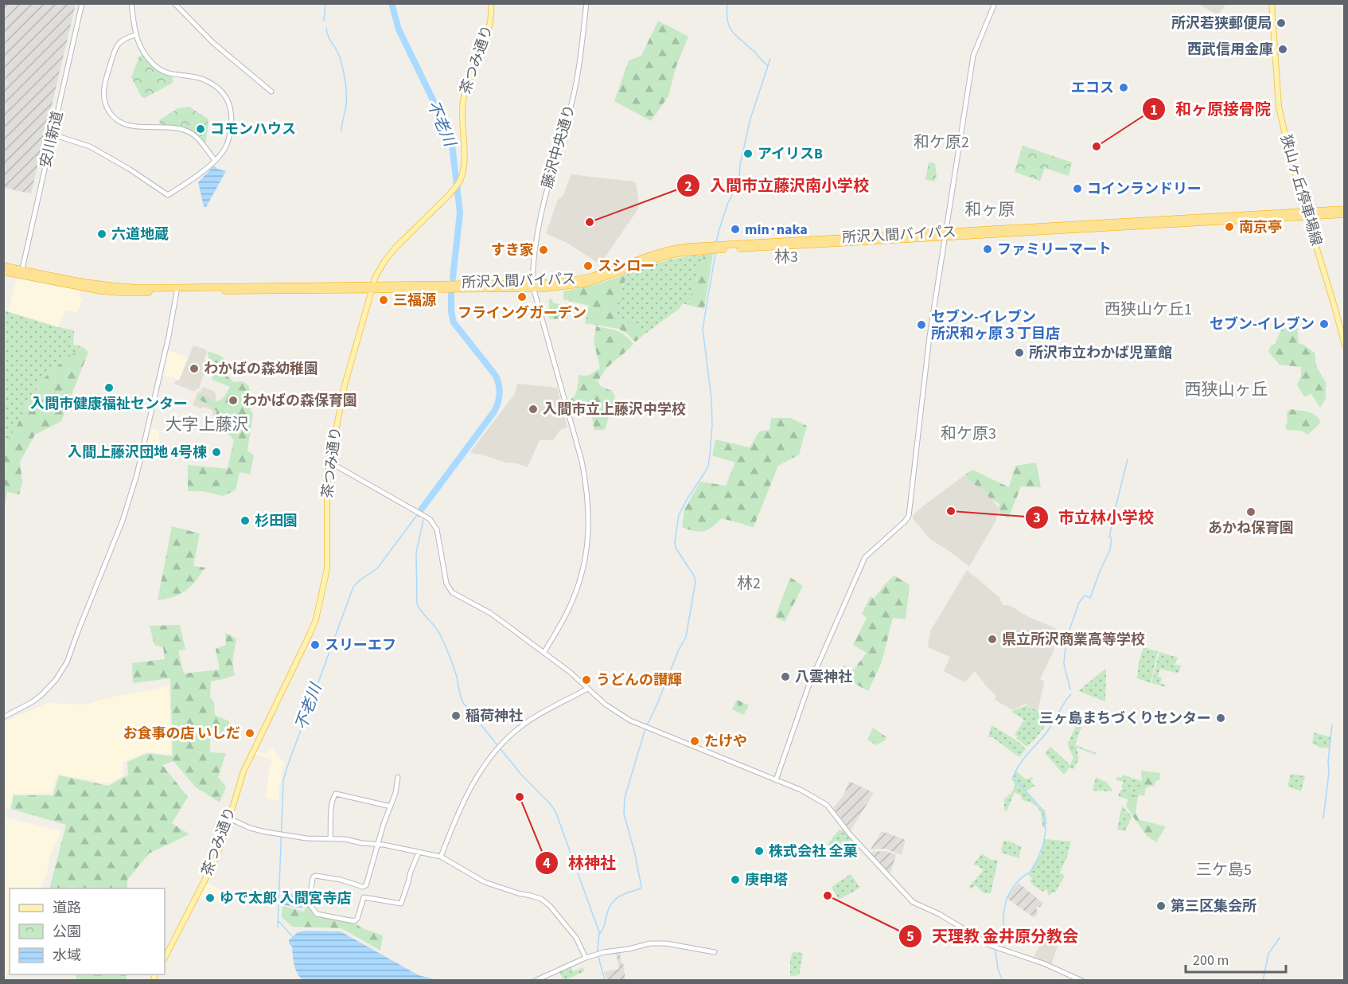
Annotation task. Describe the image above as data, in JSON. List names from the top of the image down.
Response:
{
  "streets": {
    "highway": ["所沢入間バイパス"],
    "main road": ["茶つみ通り", "狭山ヶ丘停車場線"],
    "street": ["安川新道", "藤沢中央通り"]
  },
  "crossings": [
    ["茶つみ通り", "所沢入間バイパス"],
    ["安川新道", "所沢入間バイパス"],
    ["藤沢中央通り", "所沢入間バイパス"],
    ["狭山ヶ丘停車場線", "所沢入間バイパス"]
  ],
  "districts": [
    "和ケ原2",
    "和ヶ原",
    "林3",
    "西狭山ケ丘1",
    "西狭山ヶ丘",
    "大字上藤沢",
    "和ケ原3",
    "林2",
    "三ケ島5"
  ],
  "water": ["不老川"],
  "places": [
    "所沢若狭郵便局",
    "西武信用金庫",
    "エコス",
    "コモンハウス",
    "和ヶ原接骨院",
    "アイリスB",
    "コインランドリー",
    "入間市立藤沢南小学校",
    "南京亭",
    "min･naka",
    "六道地蔵",
    "ファミリーマート",
    "すき家",
    "スシロー",
    "フライングガーデン",
    "三福源",
    "セブン-イレブン",
    "セブン-イレブン 所沢和ヶ原３丁目店",
    "所沢市立わかば児童館",
    "わかばの森幼稚園",
    "入間市健康福祉センター",
    "わかばの森保育園",
    "入間市立上藤沢中学校",
    "入間上藤沢団地 4号棟",
    "市立林小学校",
    "あかね保育園",
    "杉田園",
    "県立所沢商業高等学校",
    "スリーエフ",
    "八雲神社",
    "うどんの讃輝",
    "稲荷神社",
    "三ヶ島まちづくりセンター",
    "お食事の店 いしだ",
    "たけや",
    "林神社",
    "株式会社 全菓",
    "庚申塔",
    "天理教 金井原分教会",
    "ゆで太郎 入間宮寺店",
    "第三区集会所"
  ],
  "legend": ["道路", "公園", "水域"],
  "scale_bar": "200 m"
}
